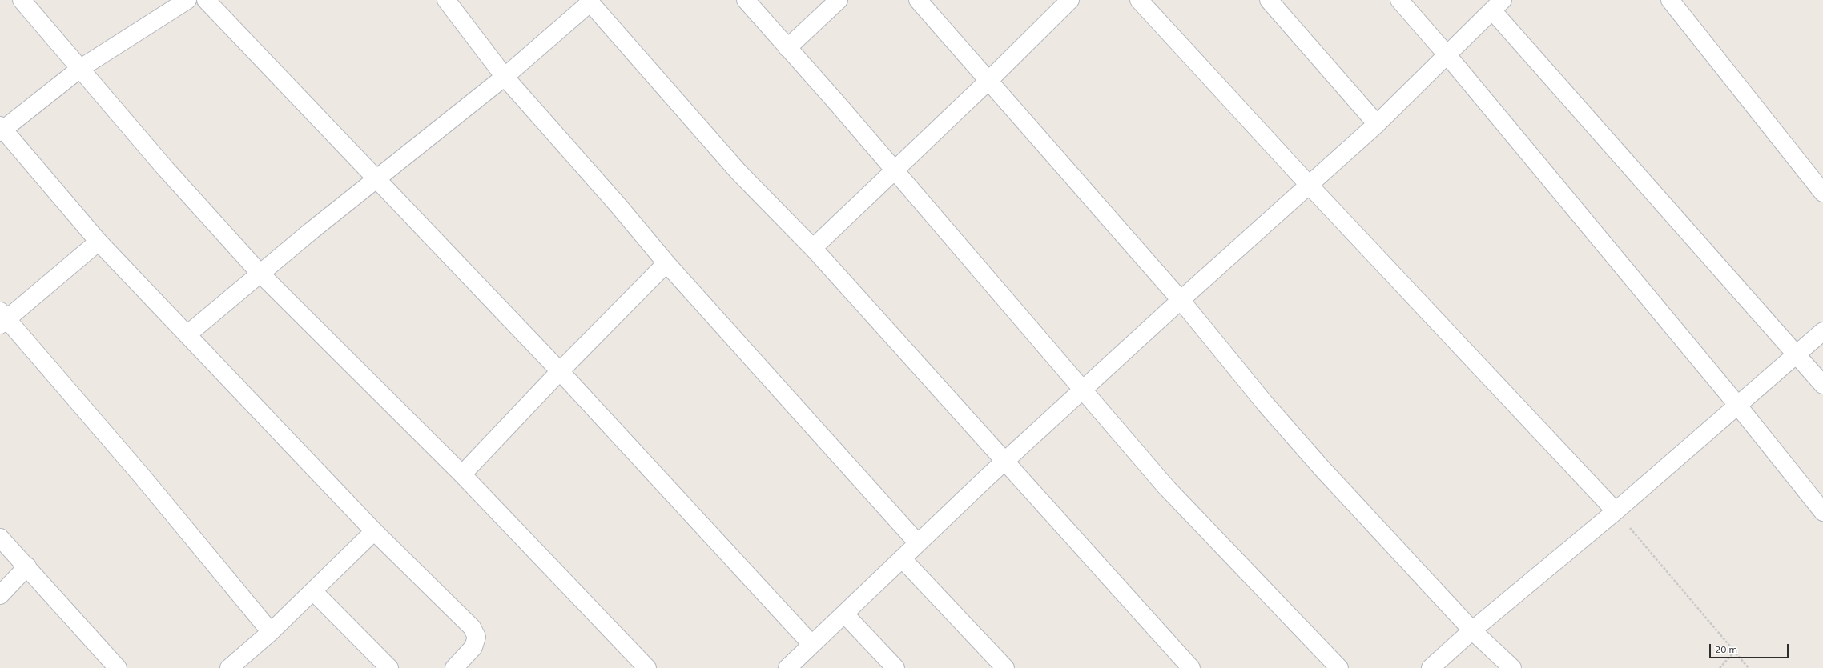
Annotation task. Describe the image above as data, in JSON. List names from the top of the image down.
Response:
{
  "scale_bar": "20 m"
}
